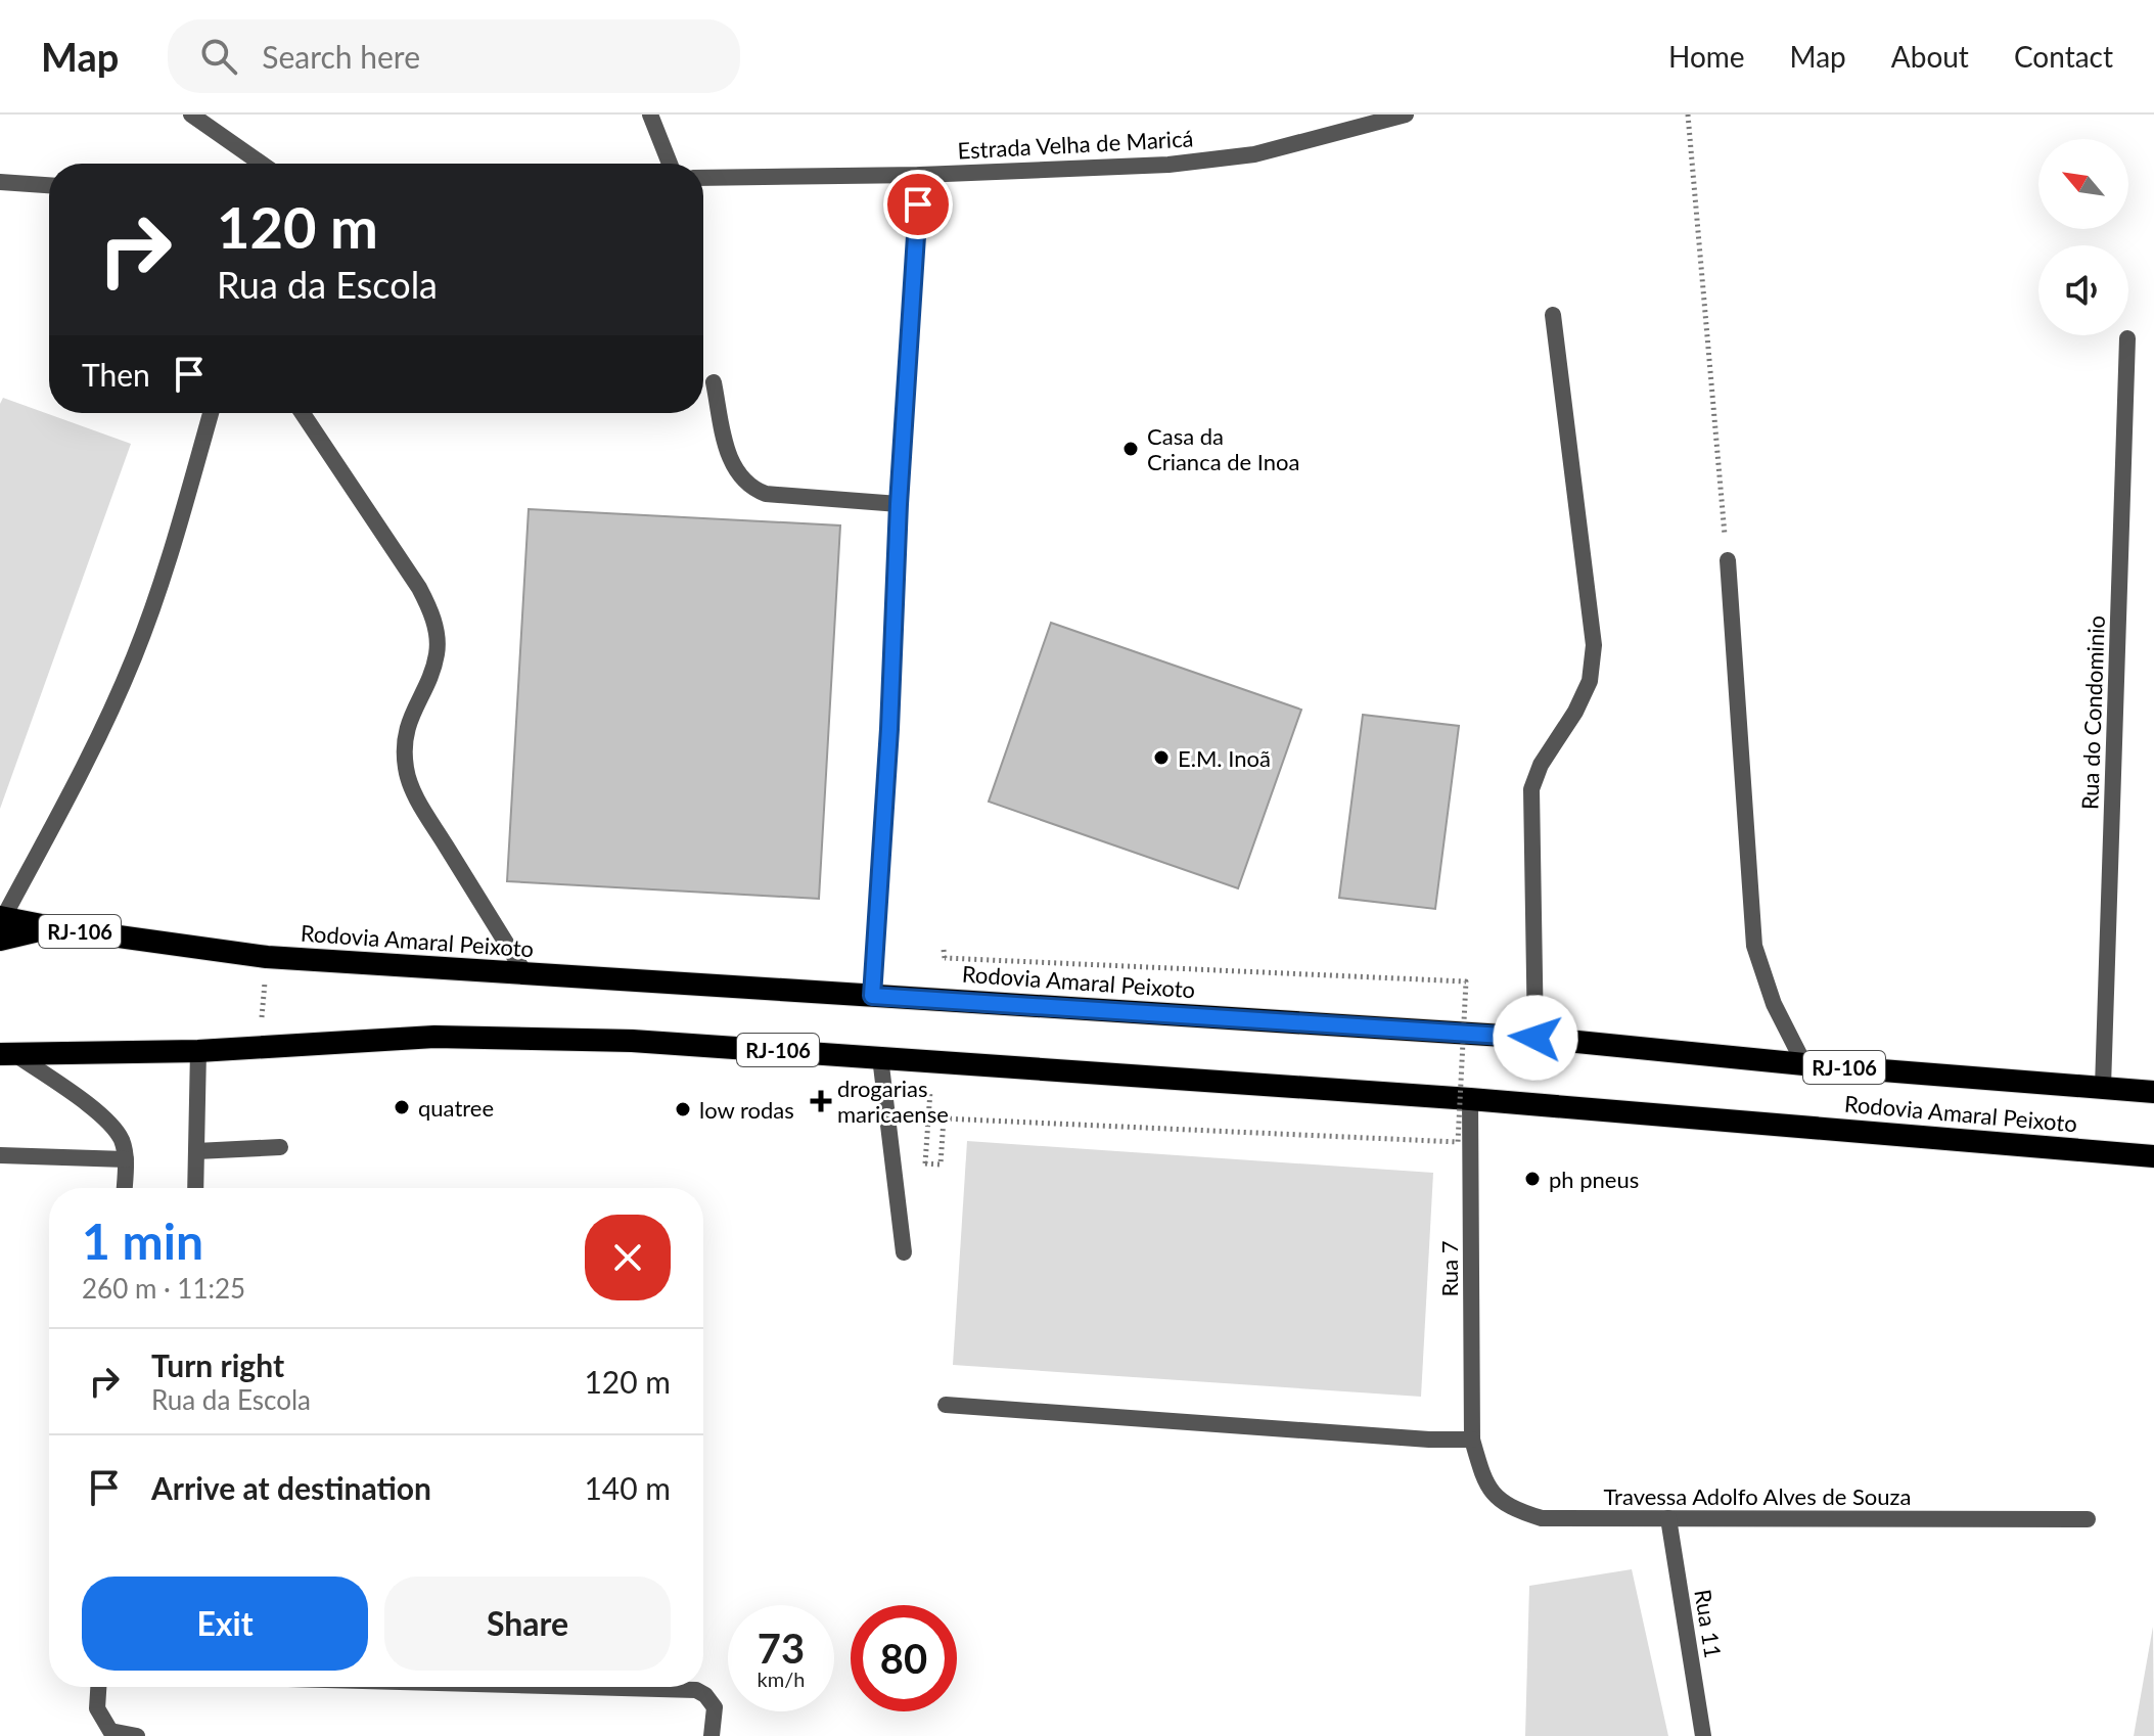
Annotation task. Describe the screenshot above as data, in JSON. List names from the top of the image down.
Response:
{
  "streets": {
    "highway": ["RJ-106", "Rodovia Amaral Peixoto"],
    "street": [
      "Estrada Velha de Maricá",
      "Rua do Condominio",
      "Rua 7",
      "Travessa Adolfo Alves de Souza",
      "Rua 11"
    ]
  },
  "crossings": [
    ["Rua do Condominio", "Rodovia Amaral Peixoto"],
    ["Rodovia Amaral Peixoto", "Rua 7"],
    ["Rua 7", "Travessa Adolfo Alves de Souza"],
    ["Travessa Adolfo Alves de Souza", "Rua 11"]
  ],
  "places": {
    "other": [
      "Casa da Crianca de Inoa",
      "E.M. Inoã",
      "quatree",
      "low rodas",
      "ph pneus"
    ],
    "health": ["drogarias maricaense"]
  },
  "north": "top left",
  "page": {
    "header": "Map",
    "search": "Search here",
    "nav": [
      "Home",
      "Map",
      "About",
      "Contact"
    ],
    "turn": ["120 m", "Rua da Escola"],
    "then": "Then",
    "heading": ["1 min", "260 m · 11:25"],
    "list": [
      {
        "name": "Turn right",
        "note": "Rua da Escola",
        "value": "120 m"
      },
      {
        "name": "Arrive at destination",
        "value": "140 m"
      }
    ],
    "buttons": ["Exit", "Share"],
    "speed": "73 km/h",
    "limit": "80"
  }
}
